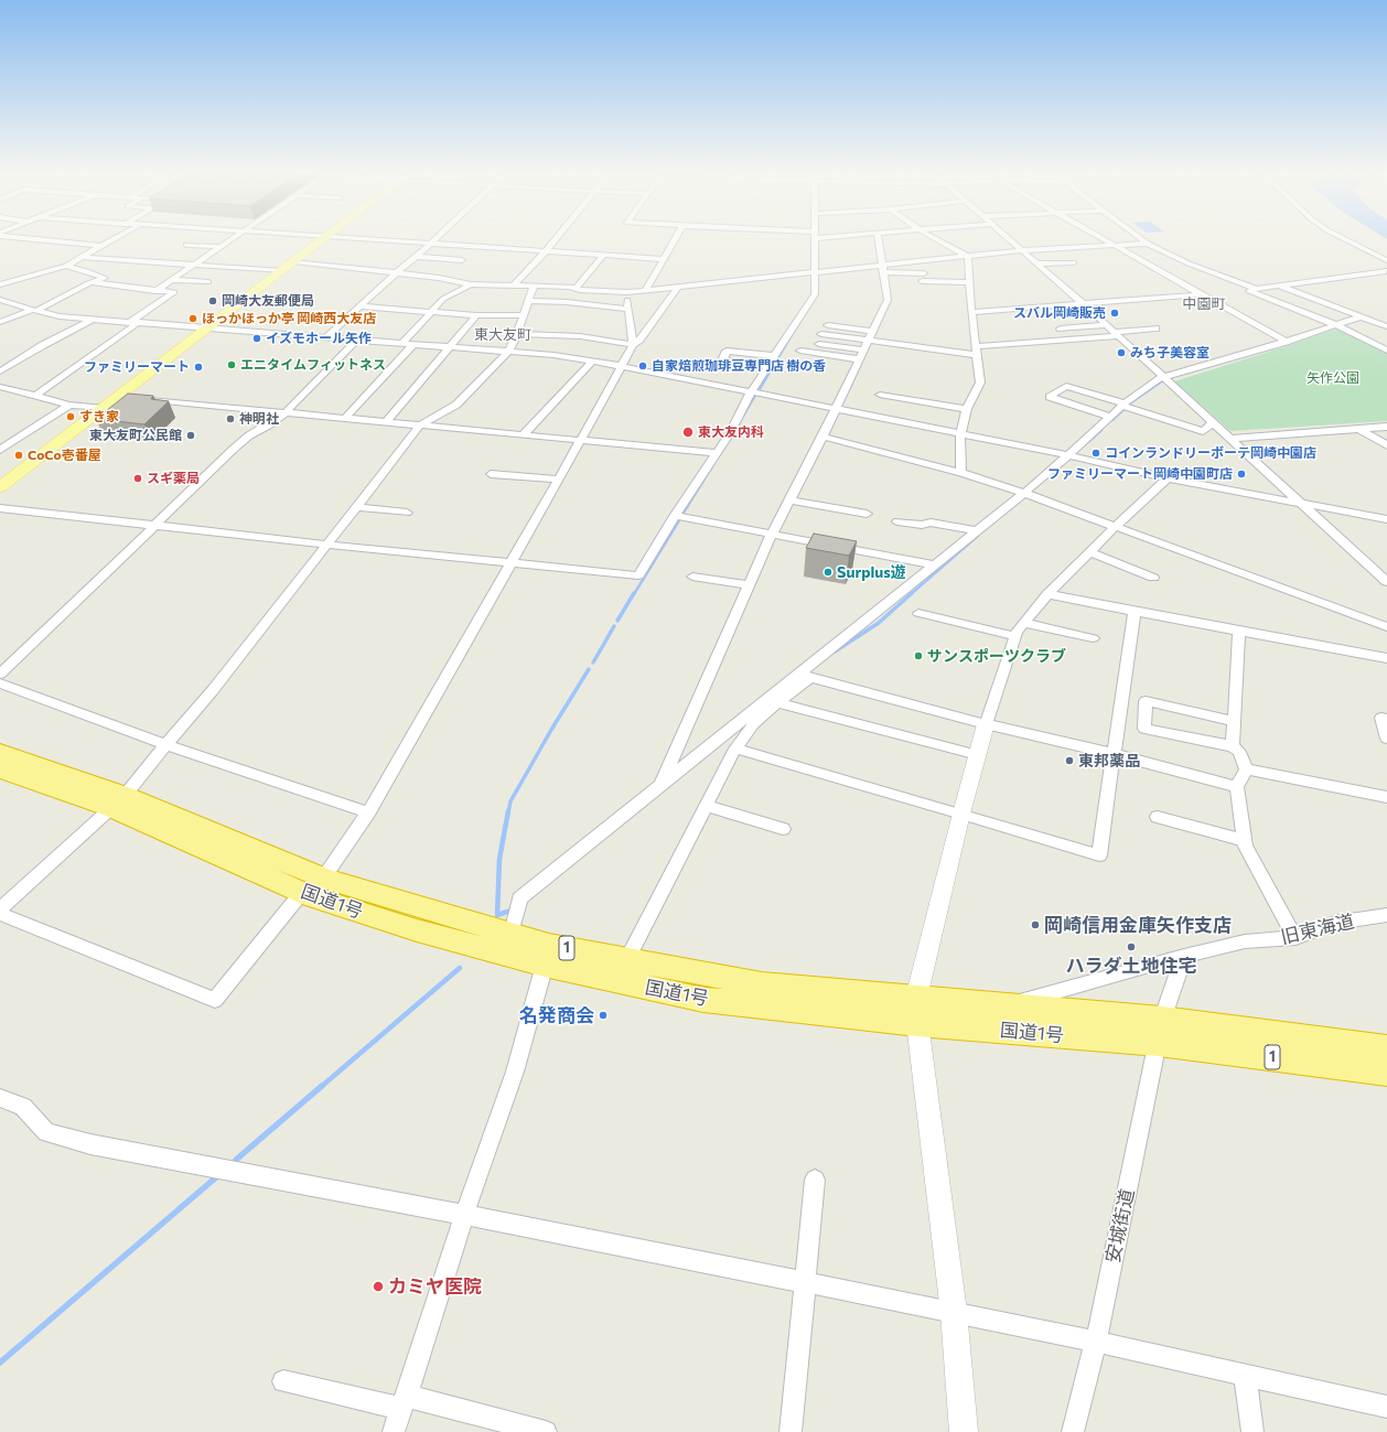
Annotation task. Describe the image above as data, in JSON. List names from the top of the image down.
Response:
{
  "streets": {
    "highway": ["国道1号", "1"],
    "street": ["旧東海道", "安城街道"]
  },
  "crossings": [
    ["国道1号", "旧東海道"],
    ["国道1号", "安城街道"]
  ],
  "districts": ["中園町", "東大友町"],
  "parks": ["矢作公園"],
  "places": [
    "岡崎大友郵便局",
    "スバル岡崎販売",
    "ほっかほっか亭 岡崎西大友店",
    "イズモホール矢作",
    "みち子美容室",
    "エニタイムフィットネス",
    "自家焙煎珈琲豆専門店 樹の香",
    "ファミリーマート",
    "すき家",
    "神明社",
    "東大友内科",
    "東大友町公民館",
    "コインランドリーボーテ岡崎中園店",
    "CoCo壱番屋",
    "ファミリーマート岡崎中園町店",
    "スギ薬局",
    "Surplus遊",
    "サンスポーツクラブ",
    "東邦薬品",
    "岡崎信用金庫矢作支店",
    "ハラダ土地住宅",
    "名発商会",
    "カミヤ医院"
  ]
}
